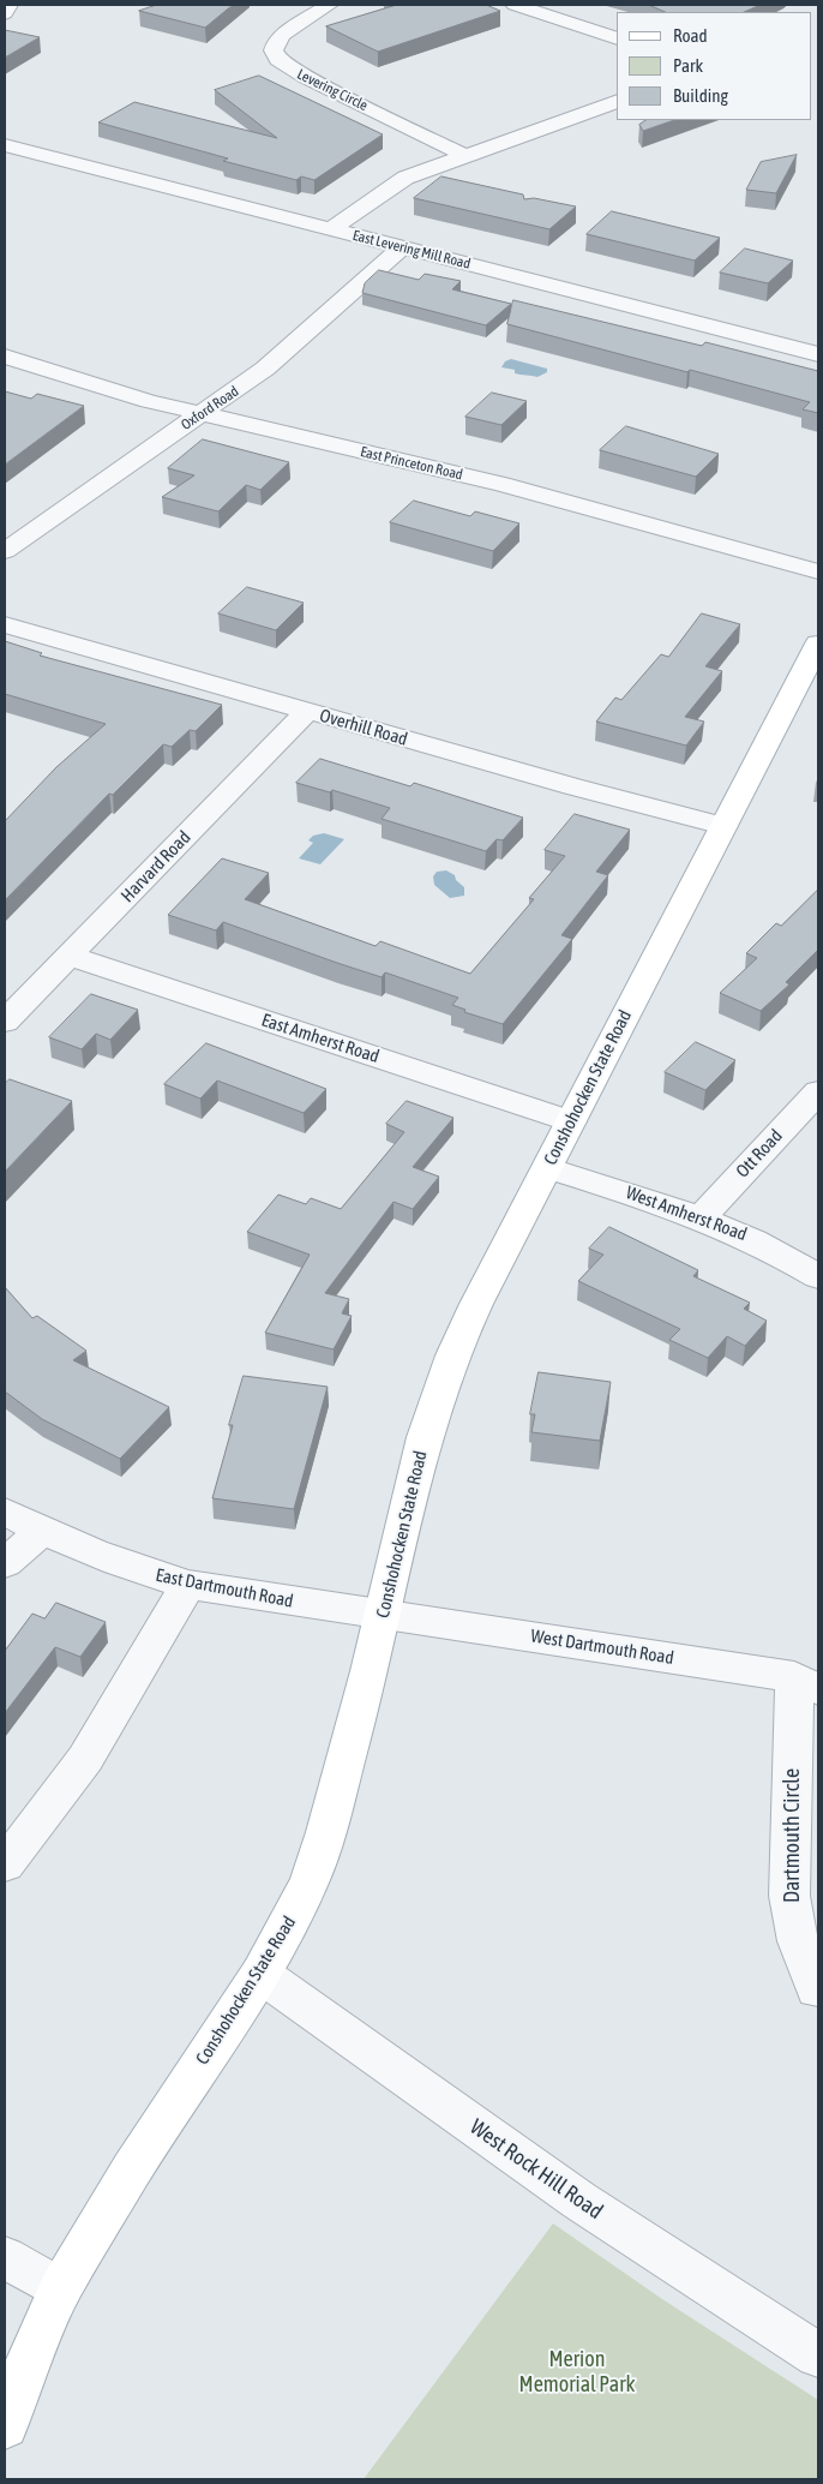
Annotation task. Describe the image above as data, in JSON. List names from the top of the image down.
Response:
{
  "streets": {
    "main road": ["Conshohocken State Road"],
    "street": [
      "Levering Circle",
      "East Levering Mill Road",
      "Oxford Road",
      "East Princeton Road",
      "Overhill Road",
      "Harvard Road",
      "East Amherst Road",
      "Ott Road",
      "West Amherst Road",
      "East Dartmouth Road",
      "West Dartmouth Road",
      "Dartmouth Circle",
      "West Rock Hill Road"
    ]
  },
  "crossings": [
    ["East Levering Mill Road", "Oxford Road"],
    ["Oxford Road", "East Princeton Road"],
    ["Overhill Road", "Harvard Road"],
    ["Overhill Road", "Conshohocken State Road"],
    ["Harvard Road", "East Amherst Road"],
    ["East Amherst Road", "Conshohocken State Road"],
    ["Conshohocken State Road", "West Amherst Road"],
    ["Conshohocken State Road", "East Dartmouth Road"],
    ["Conshohocken State Road", "West Dartmouth Road"],
    ["Conshohocken State Road", "West Rock Hill Road"],
    ["Ott Road", "West Amherst Road"],
    ["East Dartmouth Road", "West Dartmouth Road"],
    ["West Dartmouth Road", "Dartmouth Circle"]
  ],
  "parks": ["Merion Memorial Park"],
  "legend": ["Road", "Park", "Building"]
}
